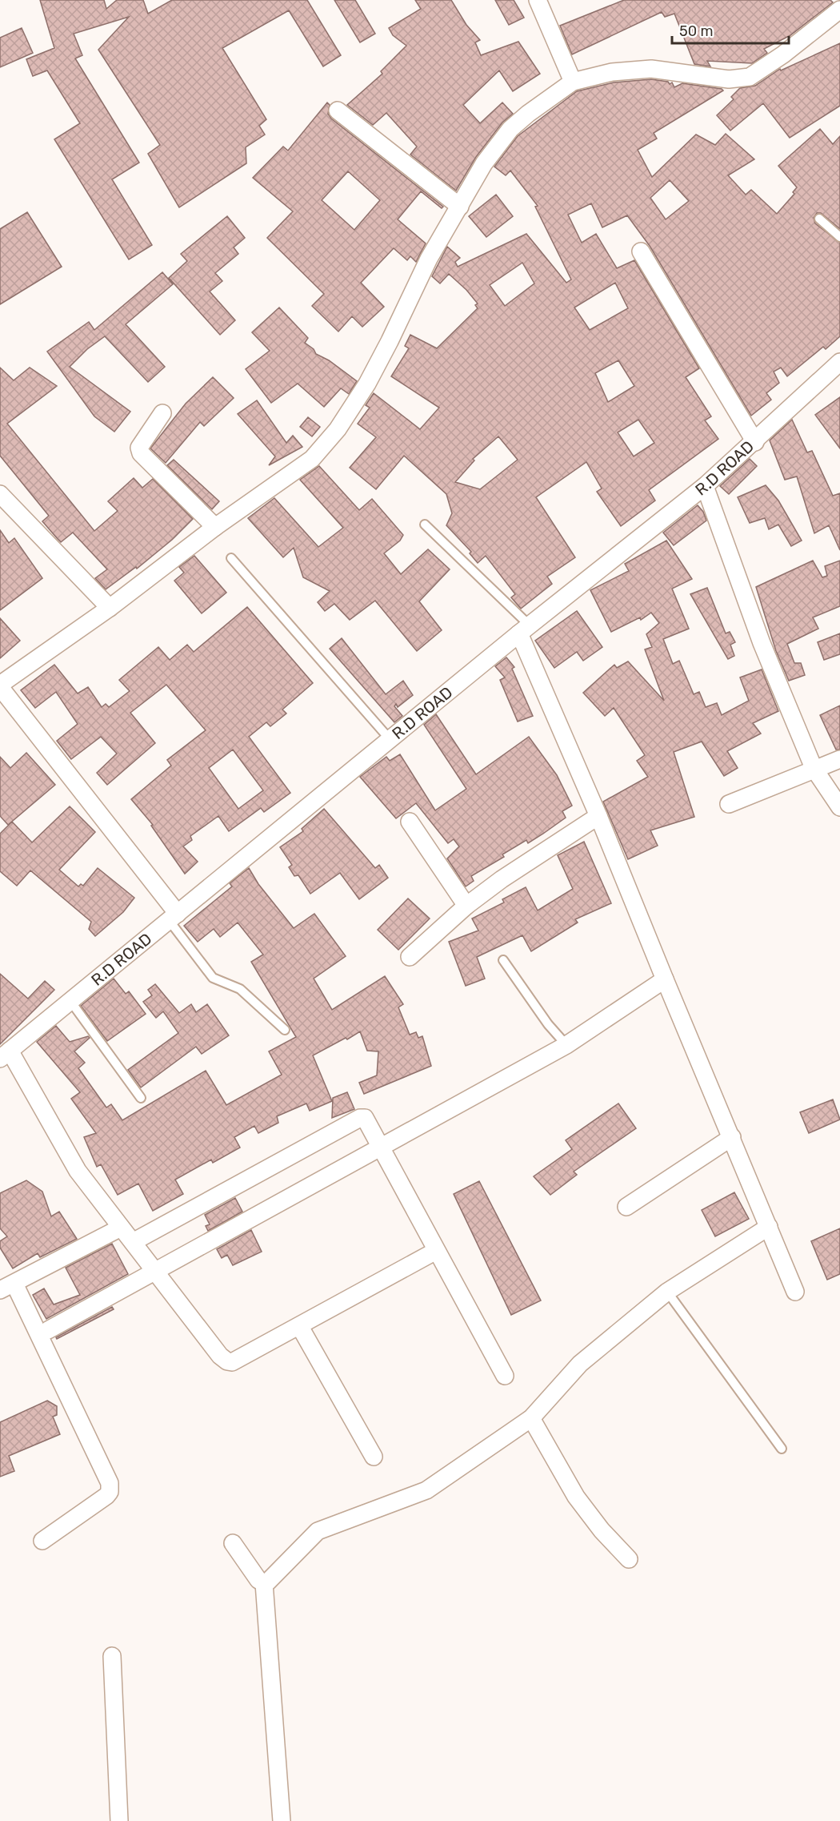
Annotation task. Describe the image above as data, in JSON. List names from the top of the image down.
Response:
{
  "streets": {
    "street": ["R.D ROAD"]
  },
  "scale_bar": "50 m"
}
